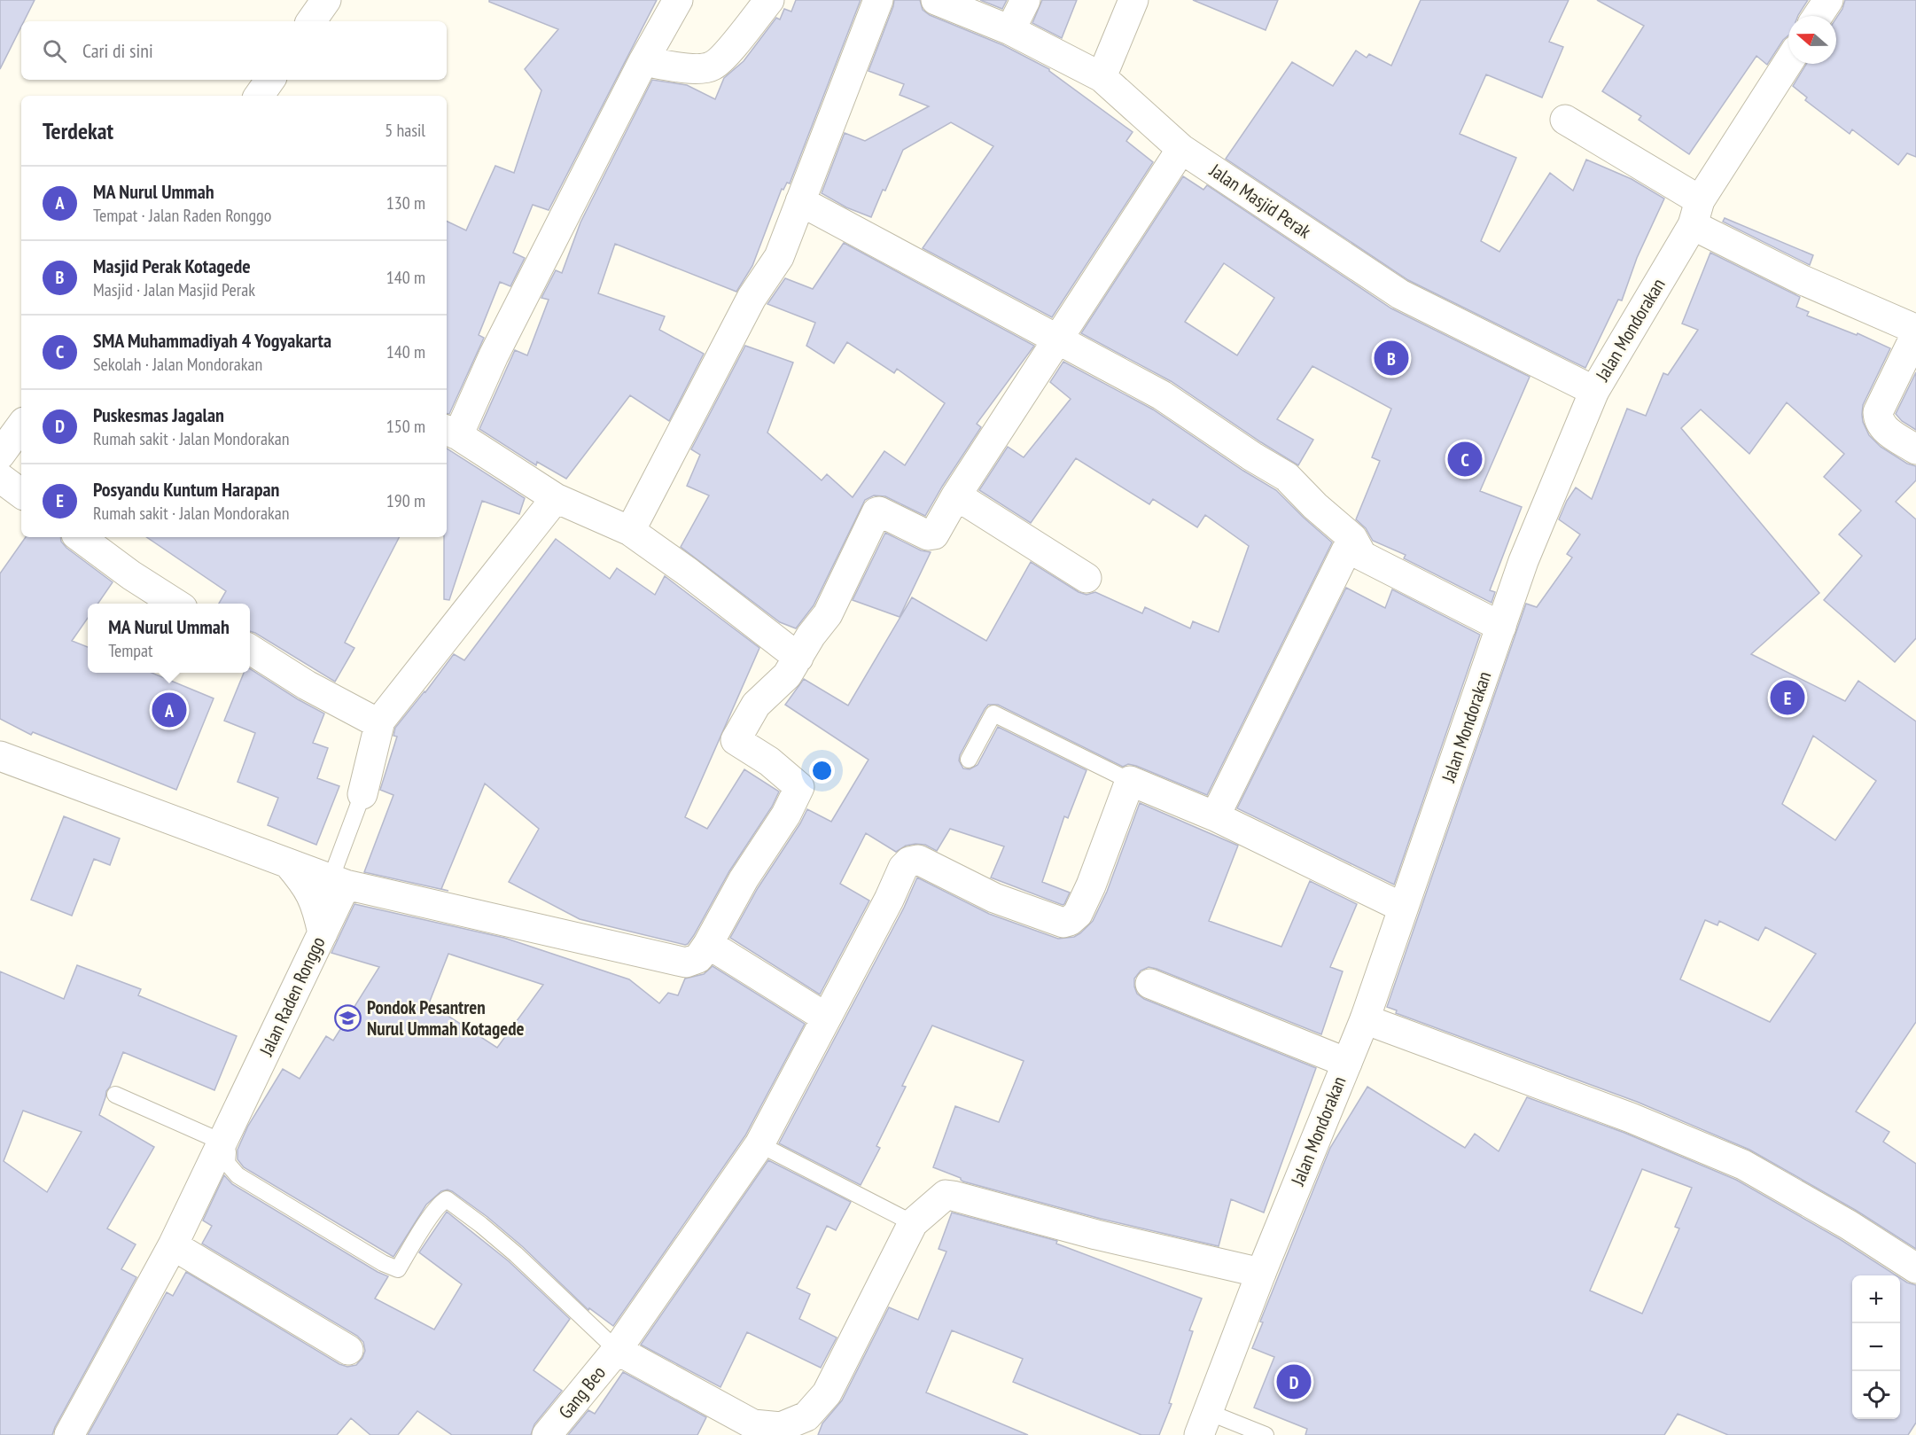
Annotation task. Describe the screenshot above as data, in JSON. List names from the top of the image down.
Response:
{
  "streets": {
    "street": [
      "Jalan Masjid Perak",
      "Jalan Mondorakan",
      "Jalan Raden Ronggo",
      "Gang Beo"
    ]
  },
  "crossings": [
    ["Jalan Masjid Perak", "Jalan Mondorakan"]
  ],
  "places": {
    "school or university": ["Pondok Pesantren Nurul Ummah Kotagede"]
  },
  "north": "left",
  "page": {
    "search": "Cari di sini",
    "heading": ["Terdekat", "5 hasil"],
    "list": [
      {
        "mark": "A",
        "name": "MA Nurul Ummah",
        "note": "Tempat · Jalan Raden Ronggo",
        "value": "130 m"
      },
      {
        "mark": "B",
        "name": "Masjid Perak Kotagede",
        "note": "Masjid · Jalan Masjid Perak",
        "value": "140 m"
      },
      {
        "mark": "C",
        "name": "SMA Muhammadiyah 4 Yogyakarta",
        "note": "Sekolah · Jalan Mondorakan",
        "value": "140 m"
      },
      {
        "mark": "D",
        "name": "Puskesmas Jagalan",
        "note": "Rumah sakit · Jalan Mondorakan",
        "value": "150 m"
      },
      {
        "mark": "E",
        "name": "Posyandu Kuntum Harapan",
        "note": "Rumah sakit · Jalan Mondorakan",
        "value": "190 m"
      }
    ],
    "pins": [
      "B",
      "C",
      "E",
      "A",
      "D"
    ],
    "popup": ["MA Nurul Ummah", "Tempat"],
    "map_buttons": ["+", "−"]
  }
}
